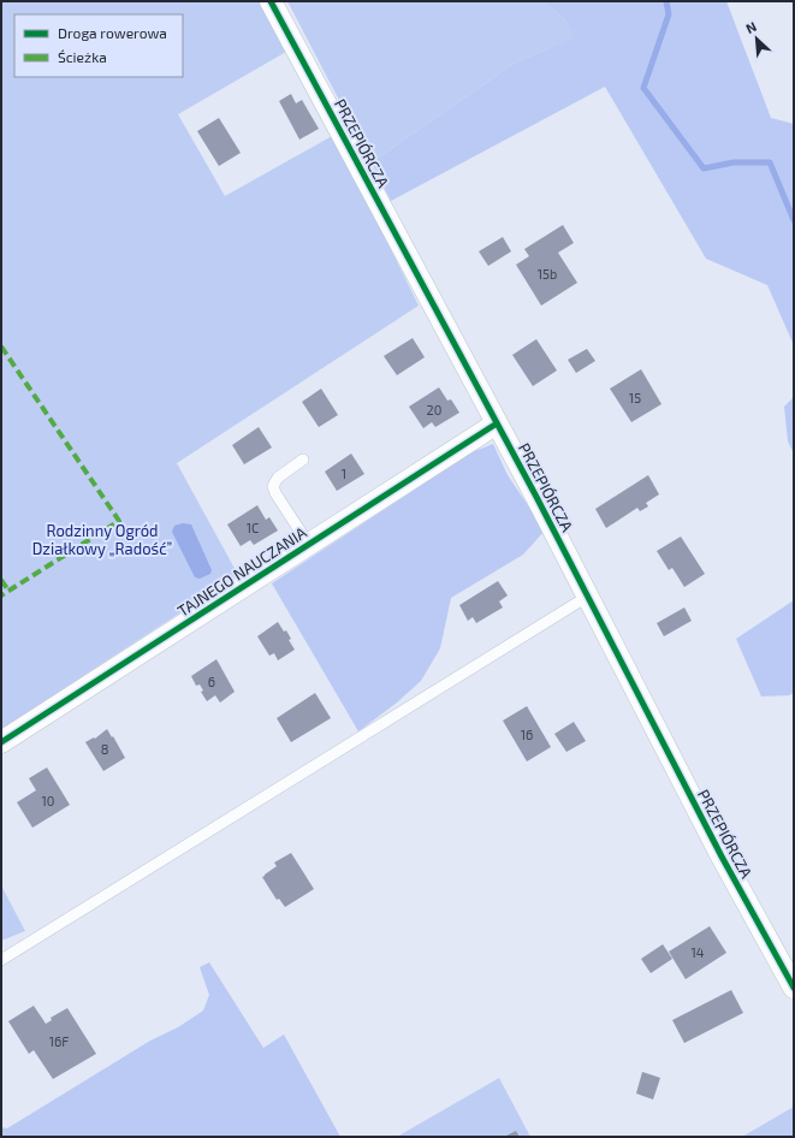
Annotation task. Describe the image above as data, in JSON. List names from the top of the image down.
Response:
{
  "streets": {
    "street": ["PRZEPIÓRCZA", "TAJNEGO NAUCZANIA"]
  },
  "crossings": [
    ["PRZEPIÓRCZA", "TAJNEGO NAUCZANIA"]
  ],
  "parks": ["Rodzinny Ogród Działkowy „Radość”"],
  "house_numbers": [
    "15b",
    "15",
    "20",
    "1",
    "1C",
    "6",
    "16",
    "8",
    "10",
    "14",
    "16F"
  ],
  "legend": ["Droga rowerowa", "Ścieżka"],
  "north": "top left"
}
